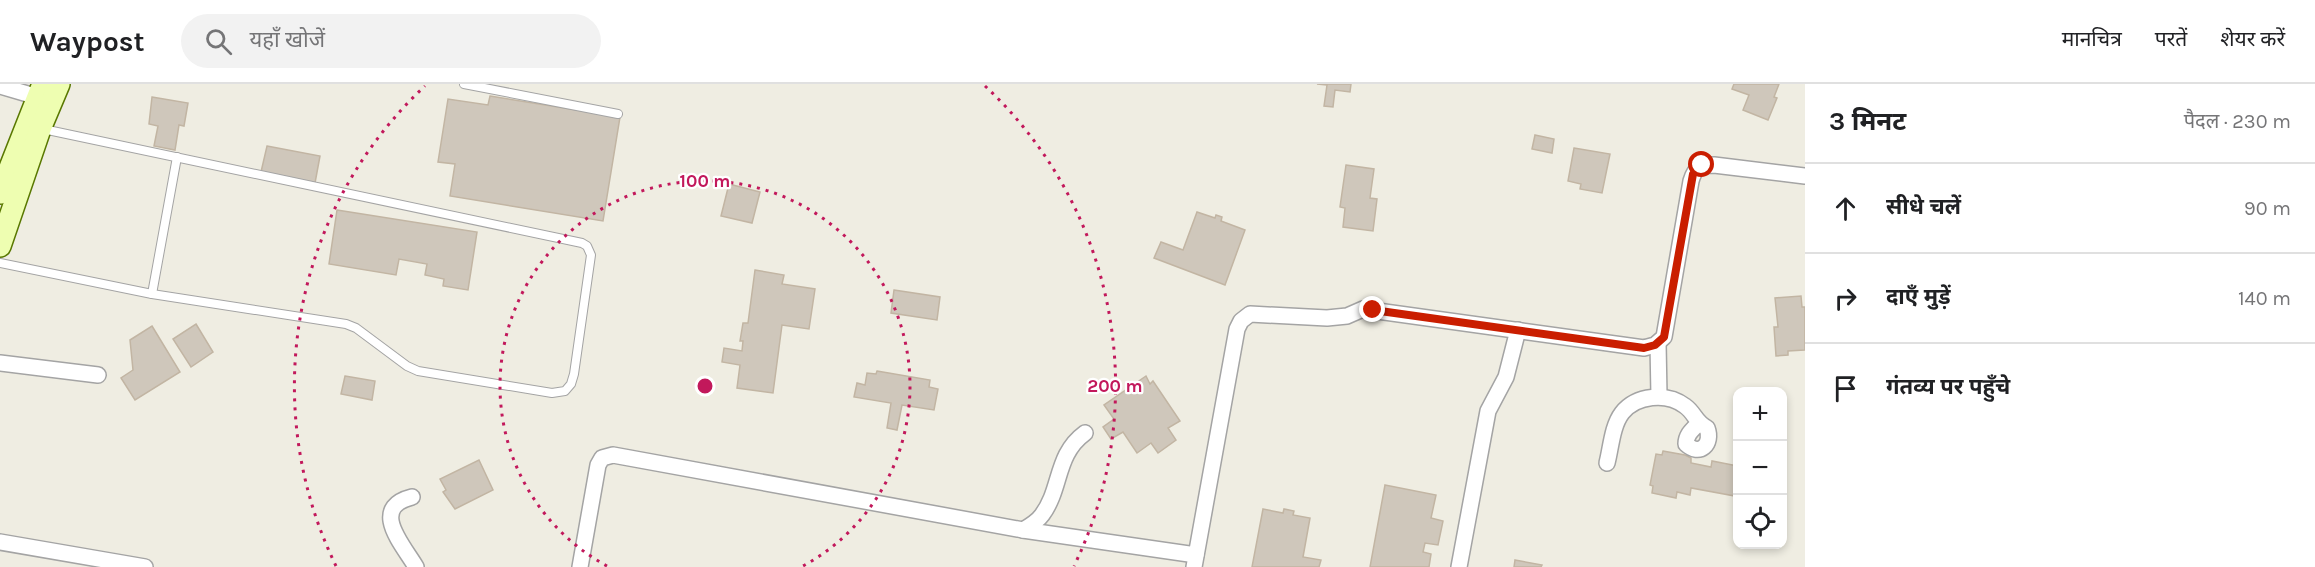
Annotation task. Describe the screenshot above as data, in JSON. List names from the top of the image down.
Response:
{
  "page": {
    "header": "Waypost",
    "search": "यहाँ खोजें",
    "nav": ["मानचित्र", "परतें", "शेयर करें"],
    "heading": ["3 मिनट", "पैदल · 230 m"],
    "list": [
      ["सीधे चलें", "90 m"],
      ["दाएँ मुड़ें", "140 m"],
      "गंतव्य पर पहुँचे"
    ],
    "map_buttons": ["+", "−"]
  },
  "rings": ["100 m", "200 m"]
}
